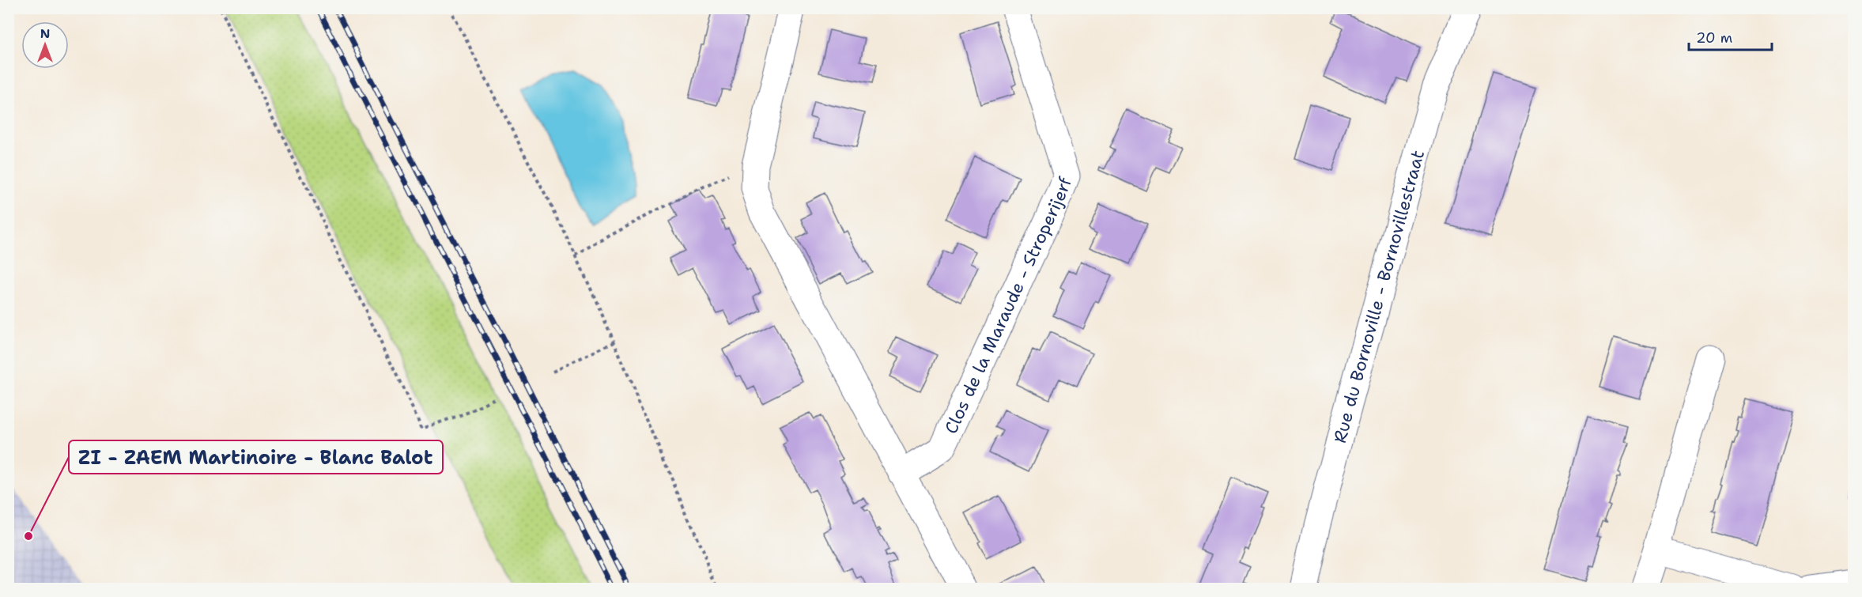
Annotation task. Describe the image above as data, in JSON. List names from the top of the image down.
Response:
{
  "streets": {
    "street": ["Rue du Bornoville - Bornovillestraat", "Clos de la Maraude - Stroperijerf"]
  },
  "places": ["ZI - ZAEM Martinoire - Blanc Balot"],
  "scale_bar": "20 m",
  "north": "top"
}
